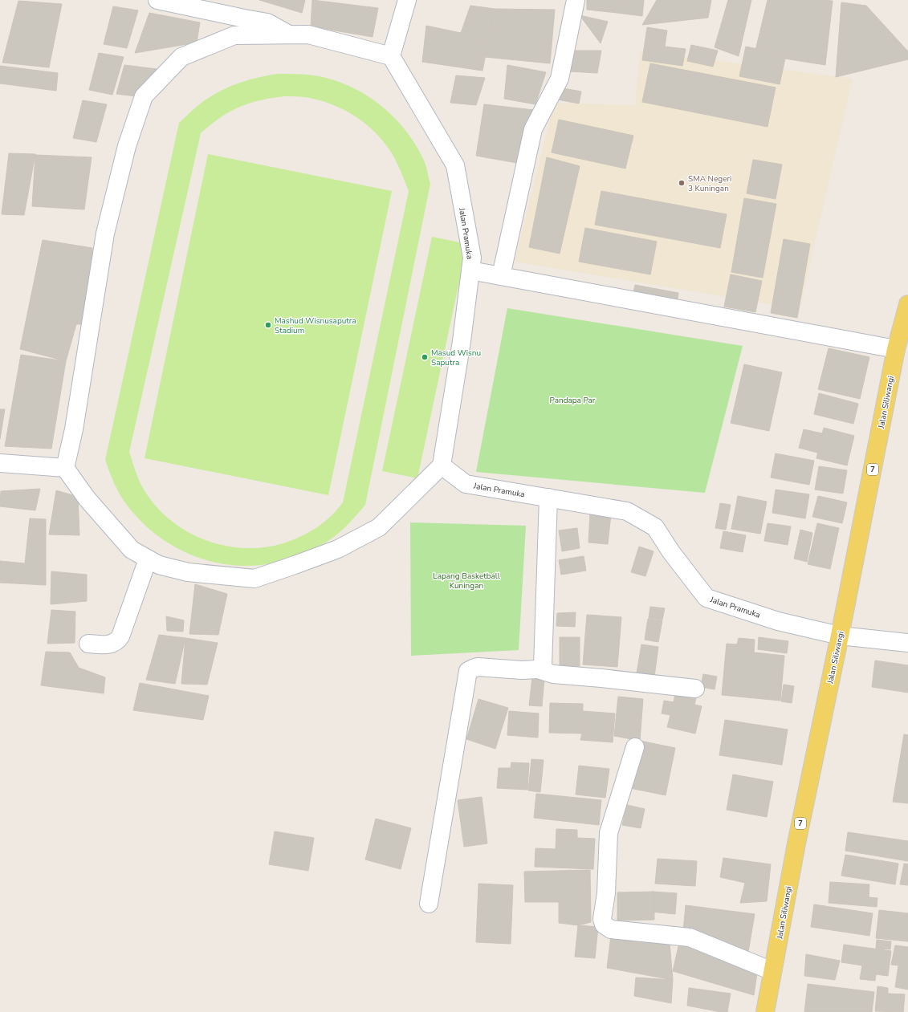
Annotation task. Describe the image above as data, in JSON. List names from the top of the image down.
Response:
{
  "streets": {
    "main road": ["Jalan Siliwangi", "7"],
    "street": ["Jalan Pramuka"]
  },
  "crossings": [
    ["Jalan Pramuka", "Jalan Siliwangi"]
  ],
  "parks": ["Pandapa Par", "Lapang Basketball Kuningan"],
  "places": ["SMA Negeri 3 Kuningan", "Mashud Wisnusaputra Stadium", "Masud Wisnu Saputra"]
}
